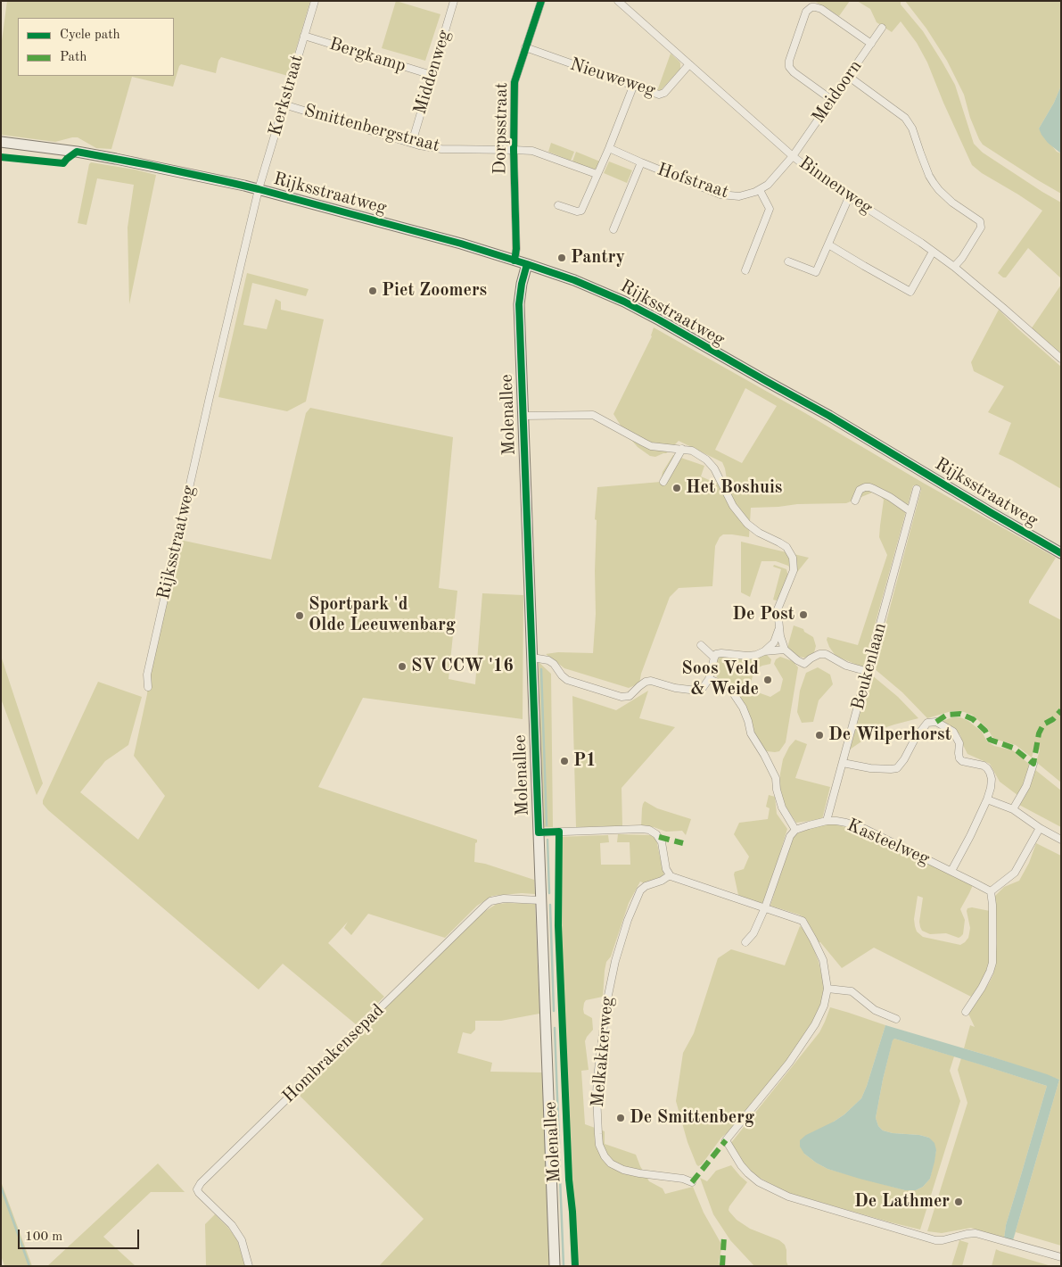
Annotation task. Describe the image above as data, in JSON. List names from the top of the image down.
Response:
{
  "streets": {
    "main road": ["Rijksstraatweg", "Molenallee"],
    "street": [
      "Bergkamp",
      "Middenweg",
      "Nieuweweg",
      "Meidoorn",
      "Kerkstraat",
      "Smittenbergstraat",
      "Dorpsstraat",
      "Hofstraat",
      "Binnenweg",
      "Beukenlaan",
      "Kasteelweg",
      "Melkakkerweg",
      "Hombrakensepad"
    ]
  },
  "crossings": [
    ["Bergkamp", "Middenweg"],
    ["Bergkamp", "Kerkstraat"],
    ["Middenweg", "Smittenbergstraat"],
    ["Nieuweweg", "Dorpsstraat"],
    ["Nieuweweg", "Binnenweg"],
    ["Meidoorn", "Hofstraat"],
    ["Meidoorn", "Binnenweg"],
    ["Kerkstraat", "Smittenbergstraat"],
    ["Kerkstraat", "Rijksstraatweg"],
    ["Smittenbergstraat", "Dorpsstraat"],
    ["Dorpsstraat", "Rijksstraatweg"],
    ["Hofstraat", "Binnenweg"],
    ["Rijksstraatweg", "Molenallee"],
    ["Molenallee", "Melkakkerweg"],
    ["Molenallee", "Hombrakensepad"],
    ["Beukenlaan", "Kasteelweg"]
  ],
  "places": [
    "Pantry",
    "Piet Zoomers",
    "Het Boshuis",
    "De Post",
    "Sportpark 'd Olde Leeuwenbarg",
    "SV CCW '16",
    "Soos Veld & Weide",
    "De Wilperhorst",
    "P1",
    "De Smittenberg",
    "De Lathmer"
  ],
  "legend": ["Cycle path", "Path"],
  "scale_bar": "100 m"
}
